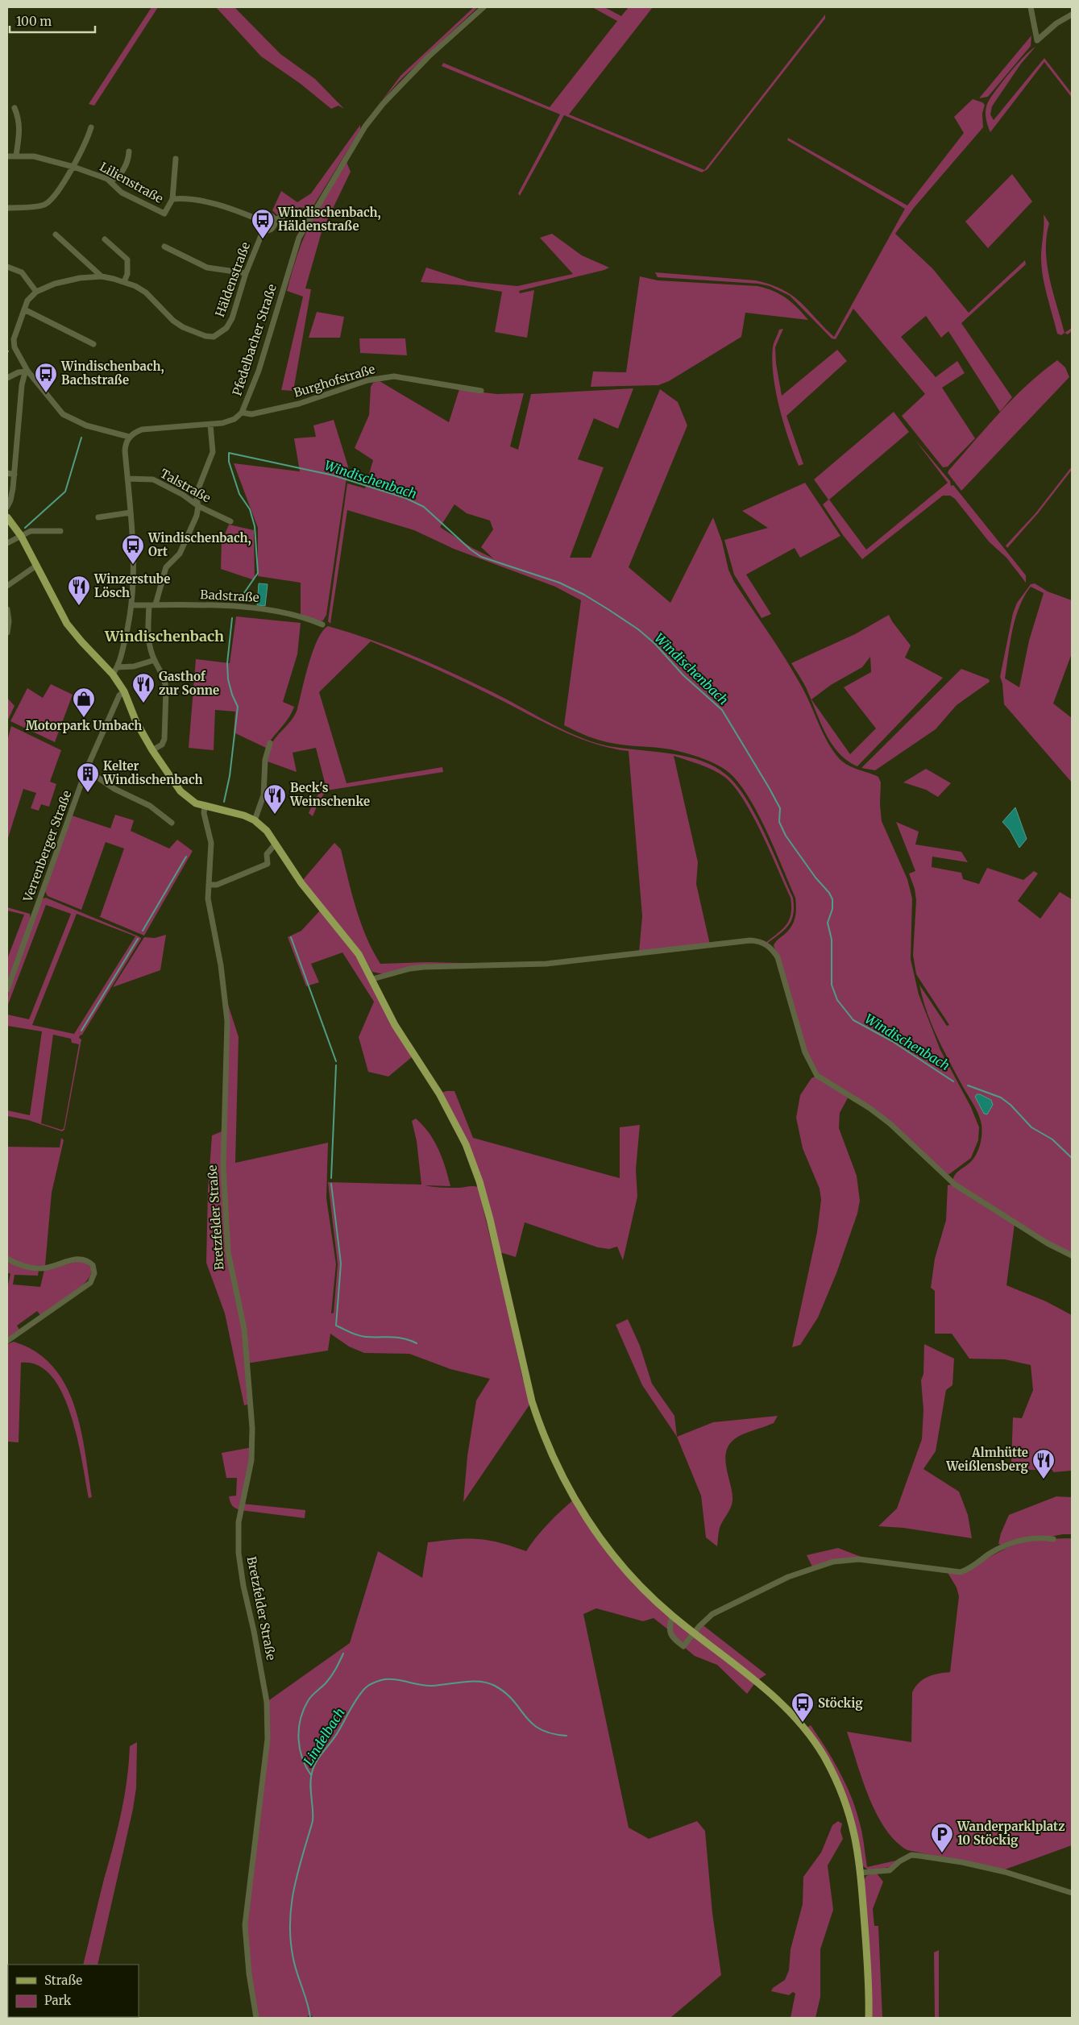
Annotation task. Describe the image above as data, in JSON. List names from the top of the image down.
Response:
{
  "streets": {
    "street": [
      "Lilienstraße",
      "Häldenstraße",
      "Pfedelbacher Straße",
      "Burghofstraße",
      "Talstraße",
      "Badstraße",
      "Verrenberger Straße",
      "Bretzfelder Straße"
    ]
  },
  "crossings": [
    ["Lilienstraße", "Häldenstraße"],
    ["Lilienstraße", "Pfedelbacher Straße"],
    ["Pfedelbacher Straße", "Burghofstraße"]
  ],
  "districts": ["Windischenbach"],
  "water": ["Windischenbach", "Lindelbach"],
  "places": {
    "bus stop": [
      "Windischenbach, Häldenstraße",
      "Windischenbach, Bachstraße",
      "Windischenbach, Ort",
      "Stöckig"
    ],
    "restaurant": [
      "Winzerstube Lösch",
      "Gasthof zur Sonne",
      "Beck's Weinschenke",
      "Almhütte Weißlensberg"
    ],
    "shop": ["Motorpark Umbach"],
    "building": ["Kelter Windischenbach"],
    "parking": ["Wanderparklplatz 10 Stöckig"]
  },
  "legend": ["Straße", "Park"],
  "scale_bar": "100 m"
}
